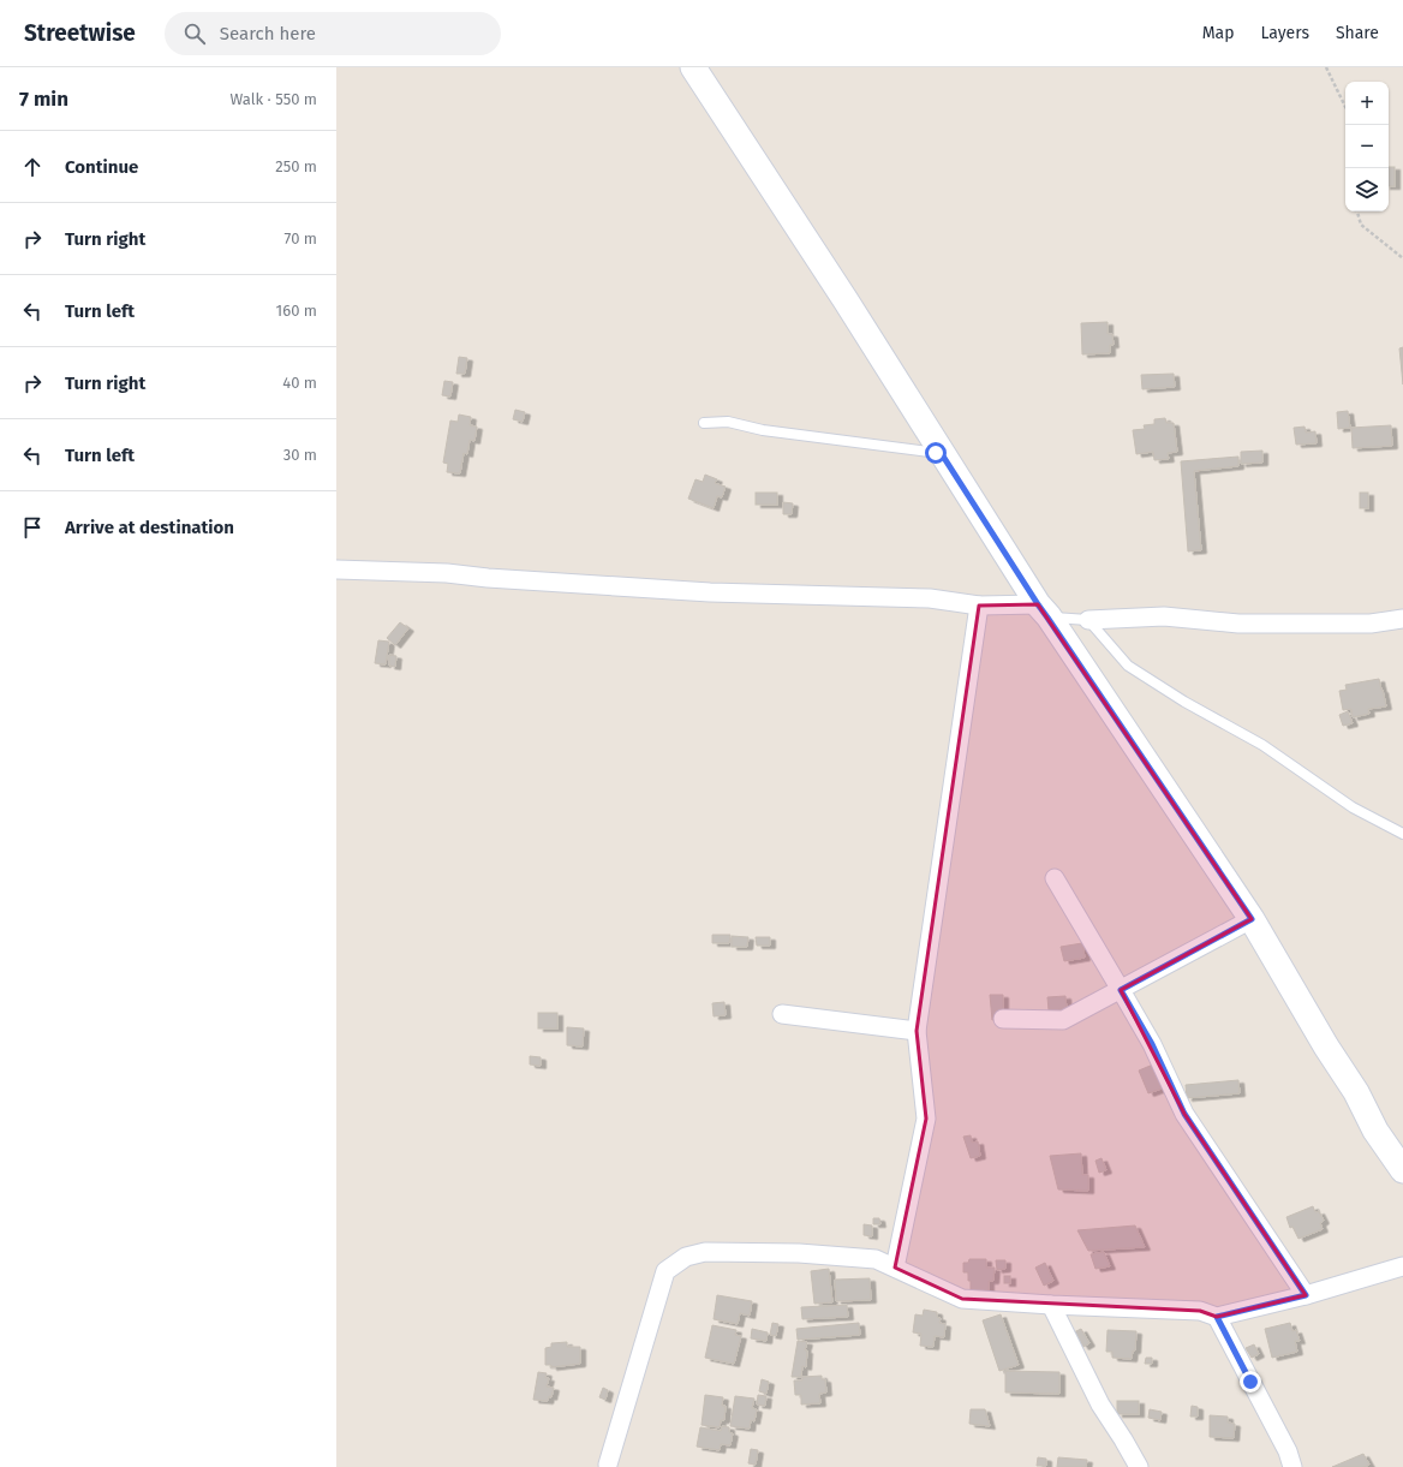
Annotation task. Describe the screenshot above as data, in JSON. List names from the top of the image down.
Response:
{
  "page": {
    "header": "Streetwise",
    "search": "Search here",
    "nav": ["Map", "Layers", "Share"],
    "heading": ["7 min", "Walk · 550 m"],
    "map_buttons": ["+", "−"],
    "list": [
      ["Continue", "250 m"],
      ["Turn right", "70 m"],
      ["Turn left", "160 m"],
      ["Turn right", "40 m"],
      ["Turn left", "30 m"],
      "Arrive at destination"
    ]
  }
}
